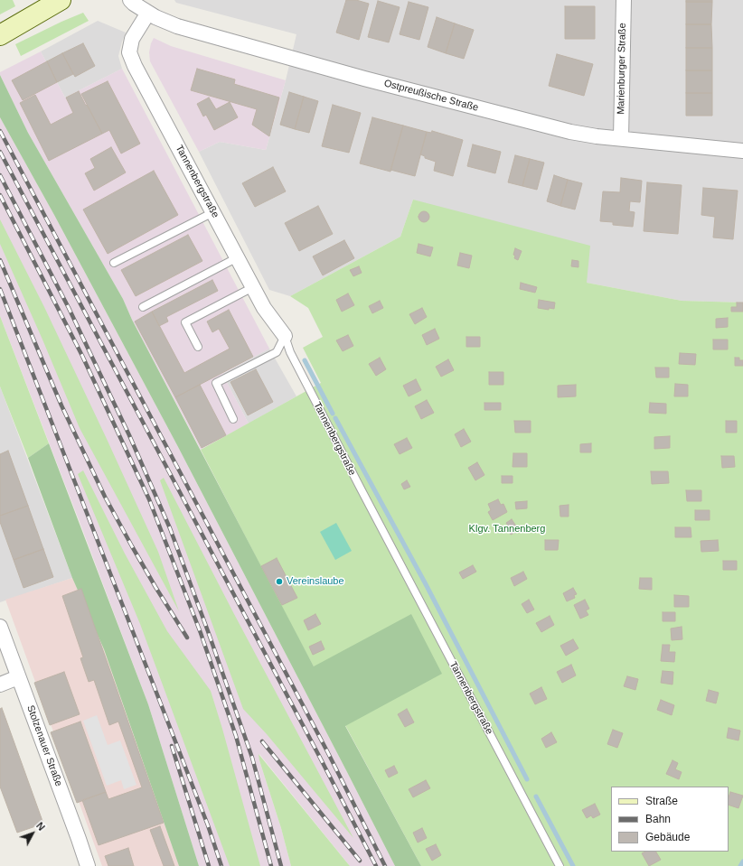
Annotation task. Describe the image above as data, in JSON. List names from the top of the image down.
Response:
{
  "streets": {
    "street": [
      "Marienburger Straße",
      "Ostpreußische Straße",
      "Tannenbergstraße",
      "Stolzenauer Straße"
    ]
  },
  "crossings": [
    ["Marienburger Straße", "Ostpreußische Straße"],
    ["Ostpreußische Straße", "Tannenbergstraße"]
  ],
  "parks": ["Klgv. Tannenberg"],
  "places": ["Vereinslaube"],
  "legend": ["Straße", "Bahn", "Gebäude"],
  "north": "top right"
}
